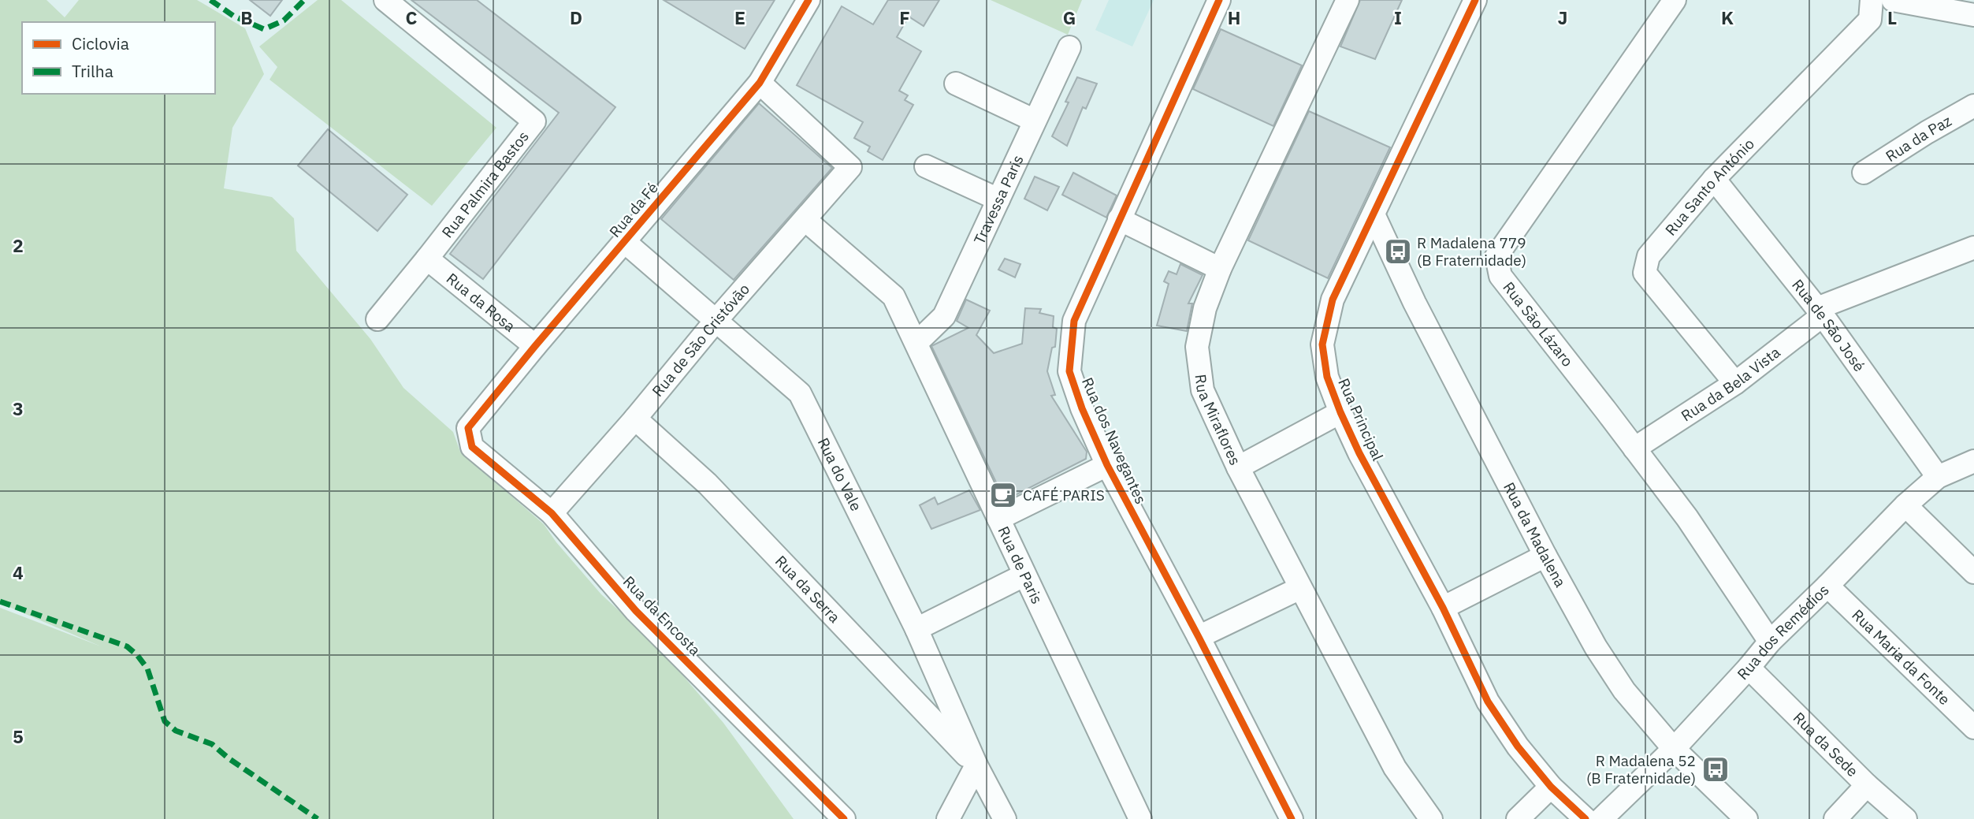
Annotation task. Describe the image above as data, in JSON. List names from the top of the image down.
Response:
{
  "streets": {
    "street": [
      "Rua da Paz",
      "Rua Palmira Bastos",
      "Rua Santo António",
      "Travessa Paris",
      "Rua da Fé",
      "Rua da Rosa",
      "Rua São Lázaro",
      "Rua de São José",
      "Rua de São Cristóvão",
      "Rua da Bela Vista",
      "Rua Miraflores",
      "Rua Principal",
      "Rua dos Navegantes",
      "Rua do Vale",
      "Rua da Madalena",
      "Rua de Paris",
      "Rua da Serra",
      "Rua da Encosta",
      "Rua dos Remédios",
      "Rua Maria da Fonte",
      "Rua da Sede"
    ]
  },
  "crossings": [
    ["Rua Palmira Bastos", "Rua da Rosa"],
    ["Rua Santo António", "Rua de São José"],
    ["Rua Santo António", "Rua da Bela Vista"],
    ["Travessa Paris", "Rua de Paris"],
    ["Rua da Fé", "Rua da Rosa"],
    ["Rua da Fé", "Rua de São Cristóvão"],
    ["Rua da Fé", "Rua do Vale"],
    ["Rua da Fé", "Rua da Encosta"],
    ["Rua São Lázaro", "Rua da Bela Vista"],
    ["Rua São Lázaro", "Rua dos Remédios"],
    ["Rua de São José", "Rua da Bela Vista"],
    ["Rua de São José", "Rua dos Remédios"],
    ["Rua de São Cristóvão", "Rua do Vale"],
    ["Rua de São Cristóvão", "Rua de Paris"],
    ["Rua de São Cristóvão", "Rua da Serra"],
    ["Rua de São Cristóvão", "Rua da Encosta"],
    ["Rua Principal", "Rua da Madalena"],
    ["Rua do Vale", "Rua da Serra"],
    ["Rua da Madalena", "Rua dos Remédios"],
    ["Rua dos Remédios", "Rua Maria da Fonte"],
    ["Rua dos Remédios", "Rua da Sede"]
  ],
  "places": {
    "bus stop": ["R Madalena 779 (B Fraternidade)", "R Madalena 52 (B Fraternidade)"],
    "cafe": ["CAFÉ PARIS"]
  },
  "legend": ["Ciclovia", "Trilha"],
  "grid": {
    "columns": [
      "B",
      "C",
      "D",
      "E",
      "F",
      "G",
      "H",
      "I",
      "J",
      "K",
      "L"
    ],
    "rows": [
      "2",
      "3",
      "4",
      "5"
    ]
  }
}
